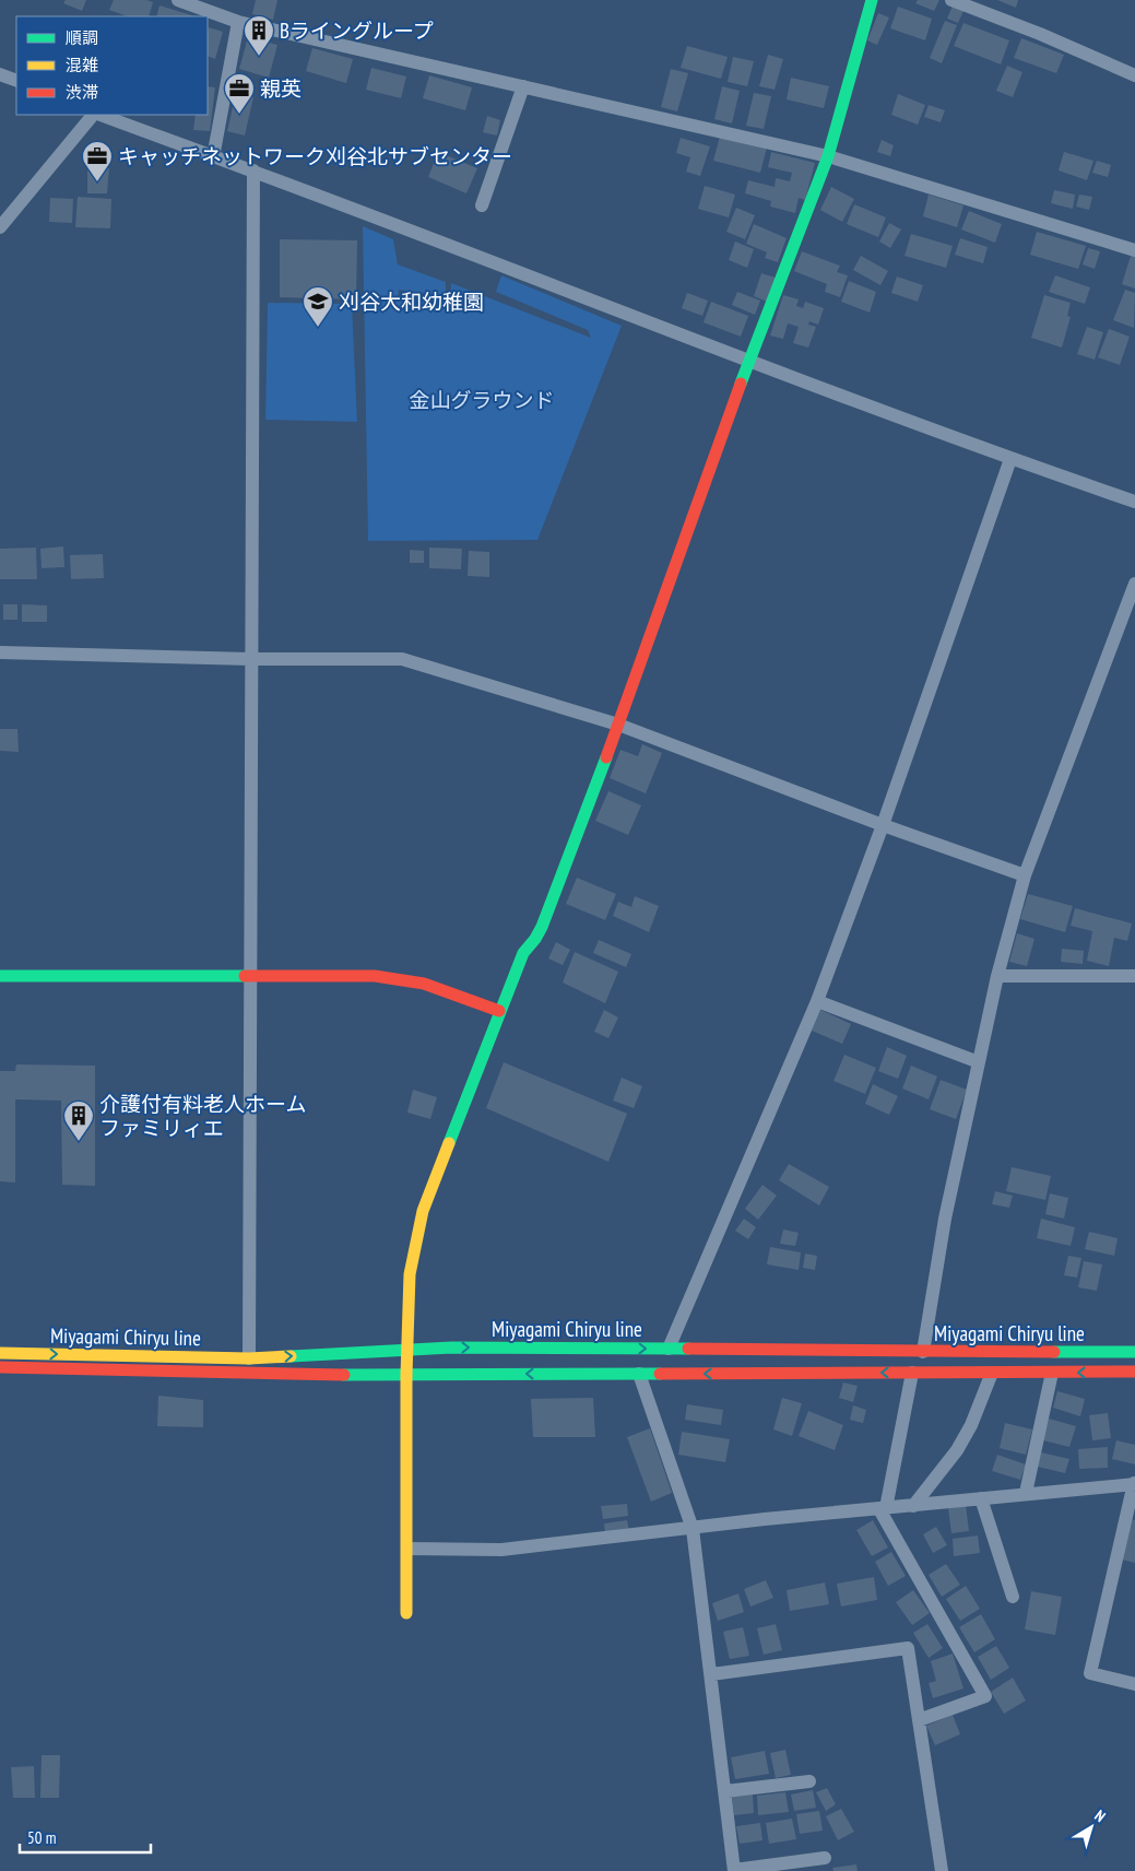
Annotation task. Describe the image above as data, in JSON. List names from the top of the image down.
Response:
{
  "streets": {
    "main road": ["Miyagami Chiryu line"]
  },
  "parks": ["金山グラウンド"],
  "places": {
    "building": ["Bライングループ", "介護付有料老人ホーム ファミリィエ"],
    "office": ["親英", "キャッチネットワーク刈谷北サブセンター"],
    "school or university": ["刈谷大和幼稚園"]
  },
  "legend": ["順調", "混雑", "渋滞"],
  "scale_bar": "50 m",
  "north": "top right"
}
